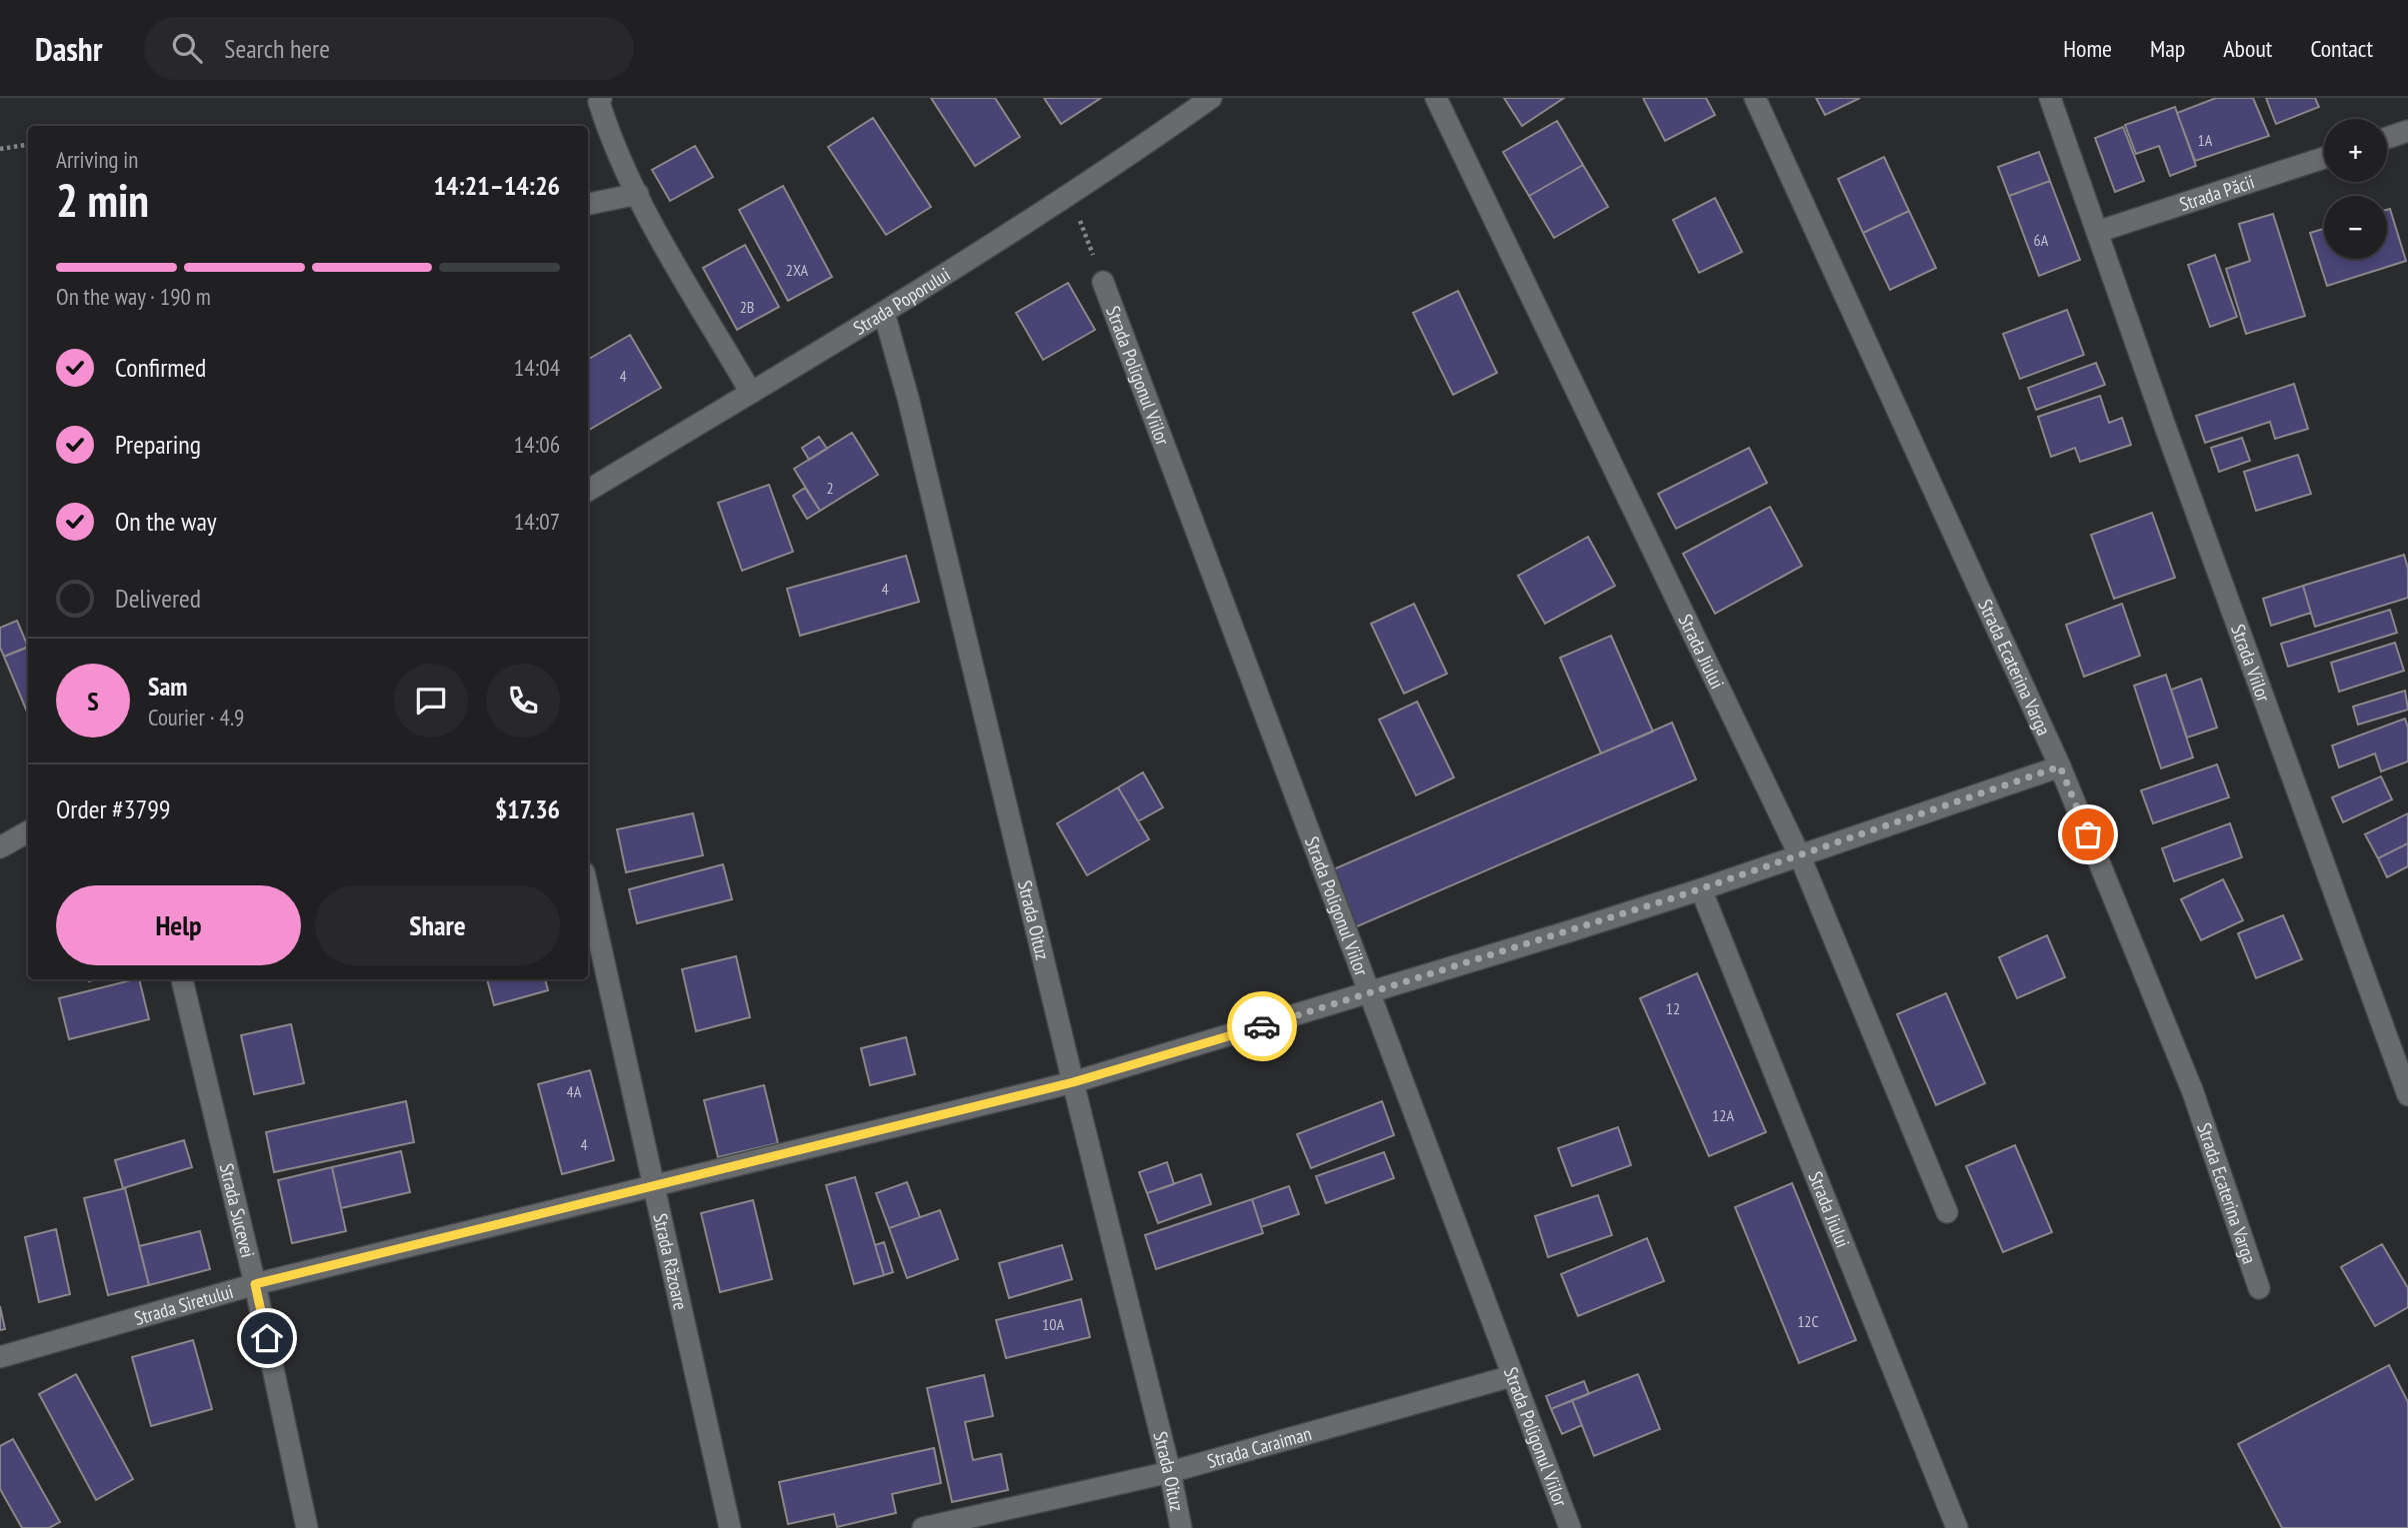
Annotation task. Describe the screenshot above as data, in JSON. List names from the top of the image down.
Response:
{
  "streets": {
    "street": [
      "Strada Păcii",
      "Strada Poporului",
      "Strada Poligonul Viilor",
      "Strada Jiului",
      "Strada Viilor",
      "Strada Ecaterina Varga",
      "Strada Oituz",
      "Strada Sucevei",
      "Strada Răzoare",
      "Strada Siretului",
      "Strada Caraiman"
    ]
  },
  "crossings": [
    ["Strada Păcii", "Strada Viilor"],
    ["Strada Poporului", "Strada Oituz"],
    ["Strada Poligonul Viilor", "Strada Siretului"],
    ["Strada Poligonul Viilor", "Strada Caraiman"],
    ["Strada Jiului", "Strada Siretului"],
    ["Strada Ecaterina Varga", "Strada Siretului"],
    ["Strada Oituz", "Strada Siretului"],
    ["Strada Oituz", "Strada Caraiman"],
    ["Strada Sucevei", "Strada Siretului"],
    ["Strada Răzoare", "Strada Siretului"]
  ],
  "house_numbers": [
    "1A",
    "6A",
    "2XA",
    "2B",
    "4",
    "2",
    "4",
    "12",
    "4A",
    "12A",
    "4",
    "12C",
    "10A"
  ],
  "page": {
    "header": "Dashr",
    "search": "Search here",
    "nav": [
      "Home",
      "Map",
      "About",
      "Contact"
    ],
    "map_buttons": ["+", "−"],
    "heading": ["2 min", "Arriving in", "14:21–14:26"],
    "panel": [
      "Sam",
      "Courier · 4.9",
      "Order #3799",
      "$17.36"
    ],
    "bar": "On the way · 190 m",
    "list": [
      ["Confirmed", "14:04"],
      ["Preparing", "14:06"],
      ["On the way", "14:07"],
      "Delivered"
    ],
    "round": "S",
    "buttons": ["Help", "Share"]
  }
}
